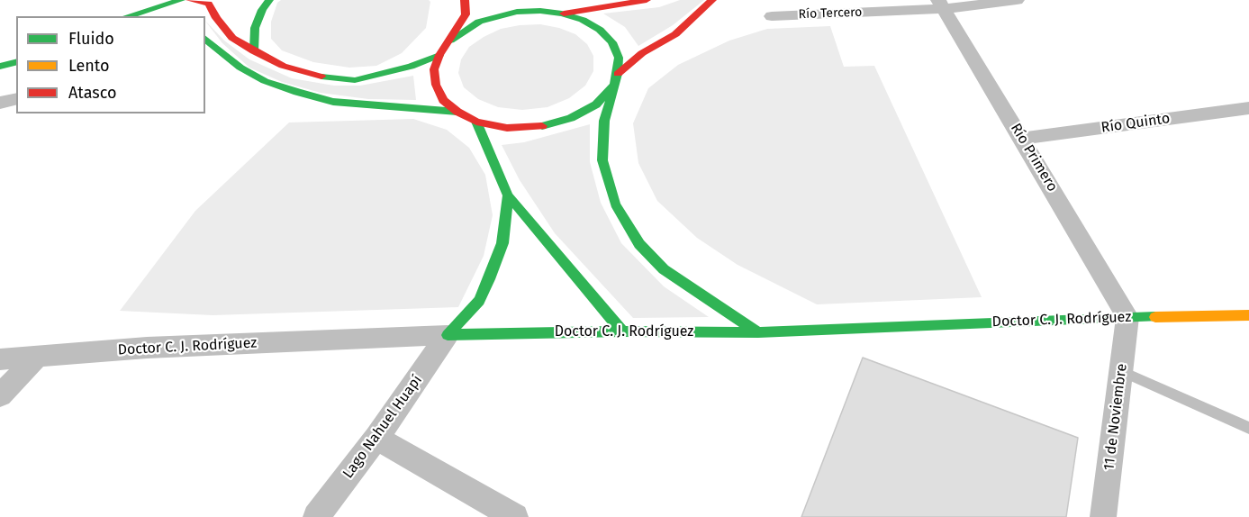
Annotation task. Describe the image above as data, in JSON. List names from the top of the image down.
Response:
{
  "streets": {
    "main road": ["Doctor C. J. Rodríguez"],
    "street": [
      "Río Tercero",
      "Río Quinto",
      "Río Primero",
      "11 de Noviembre",
      "Lago Nahuel Huapí"
    ]
  },
  "crossings": [
    ["Río Tercero", "Río Primero"],
    ["Río Quinto", "Río Primero"],
    ["Río Primero", "Doctor C. J. Rodríguez"],
    ["Río Primero", "11 de Noviembre"],
    ["Doctor C. J. Rodríguez", "11 de Noviembre"],
    ["Doctor C. J. Rodríguez", "Lago Nahuel Huapí"]
  ],
  "legend": ["Fluido", "Lento", "Atasco"]
}
